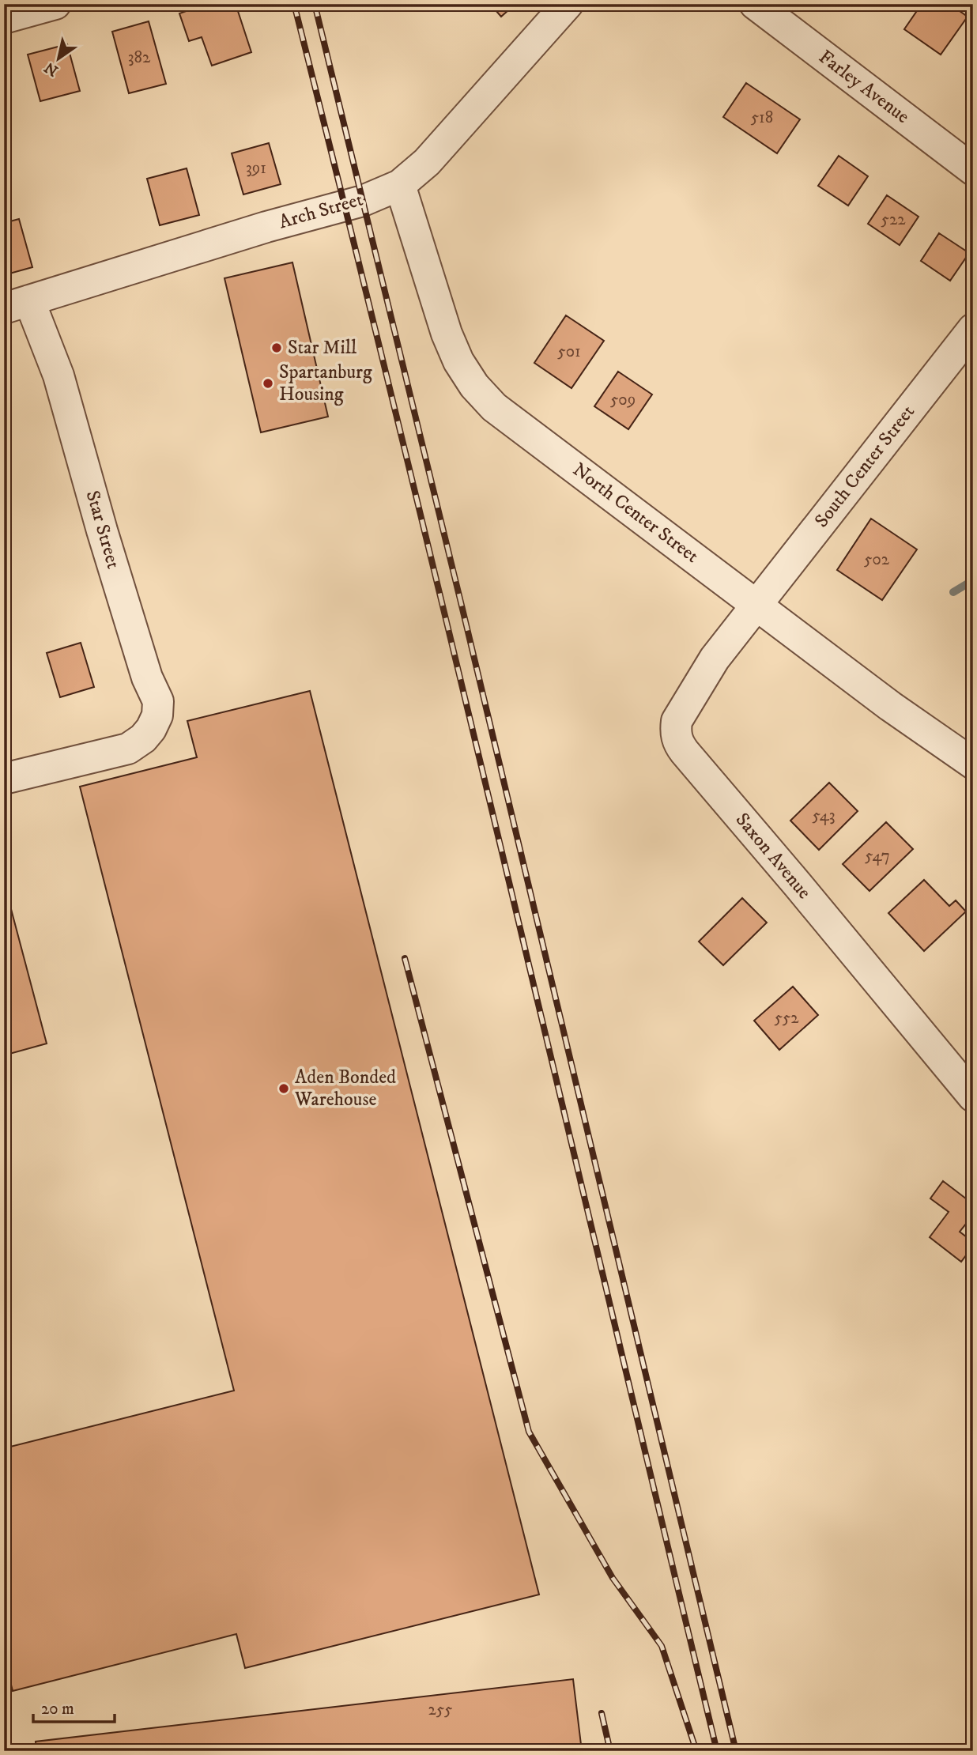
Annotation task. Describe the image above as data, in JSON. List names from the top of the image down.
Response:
{
  "streets": {
    "street": [
      "Farley Avenue",
      "Arch Street",
      "South Center Street",
      "North Center Street",
      "Star Street",
      "Saxon Avenue"
    ]
  },
  "crossings": [
    ["Arch Street", "North Center Street"],
    ["Arch Street", "Star Street"],
    ["South Center Street", "North Center Street"],
    ["South Center Street", "Saxon Avenue"],
    ["North Center Street", "Saxon Avenue"]
  ],
  "places": ["Star Mill", "Spartanburg Housing", "Aden Bonded Warehouse"],
  "house_numbers": [
    "382",
    "518",
    "391",
    "522",
    "501",
    "509",
    "502",
    "543",
    "547",
    "552",
    "255"
  ],
  "scale_bar": "20 m",
  "north": "bottom left"
}
